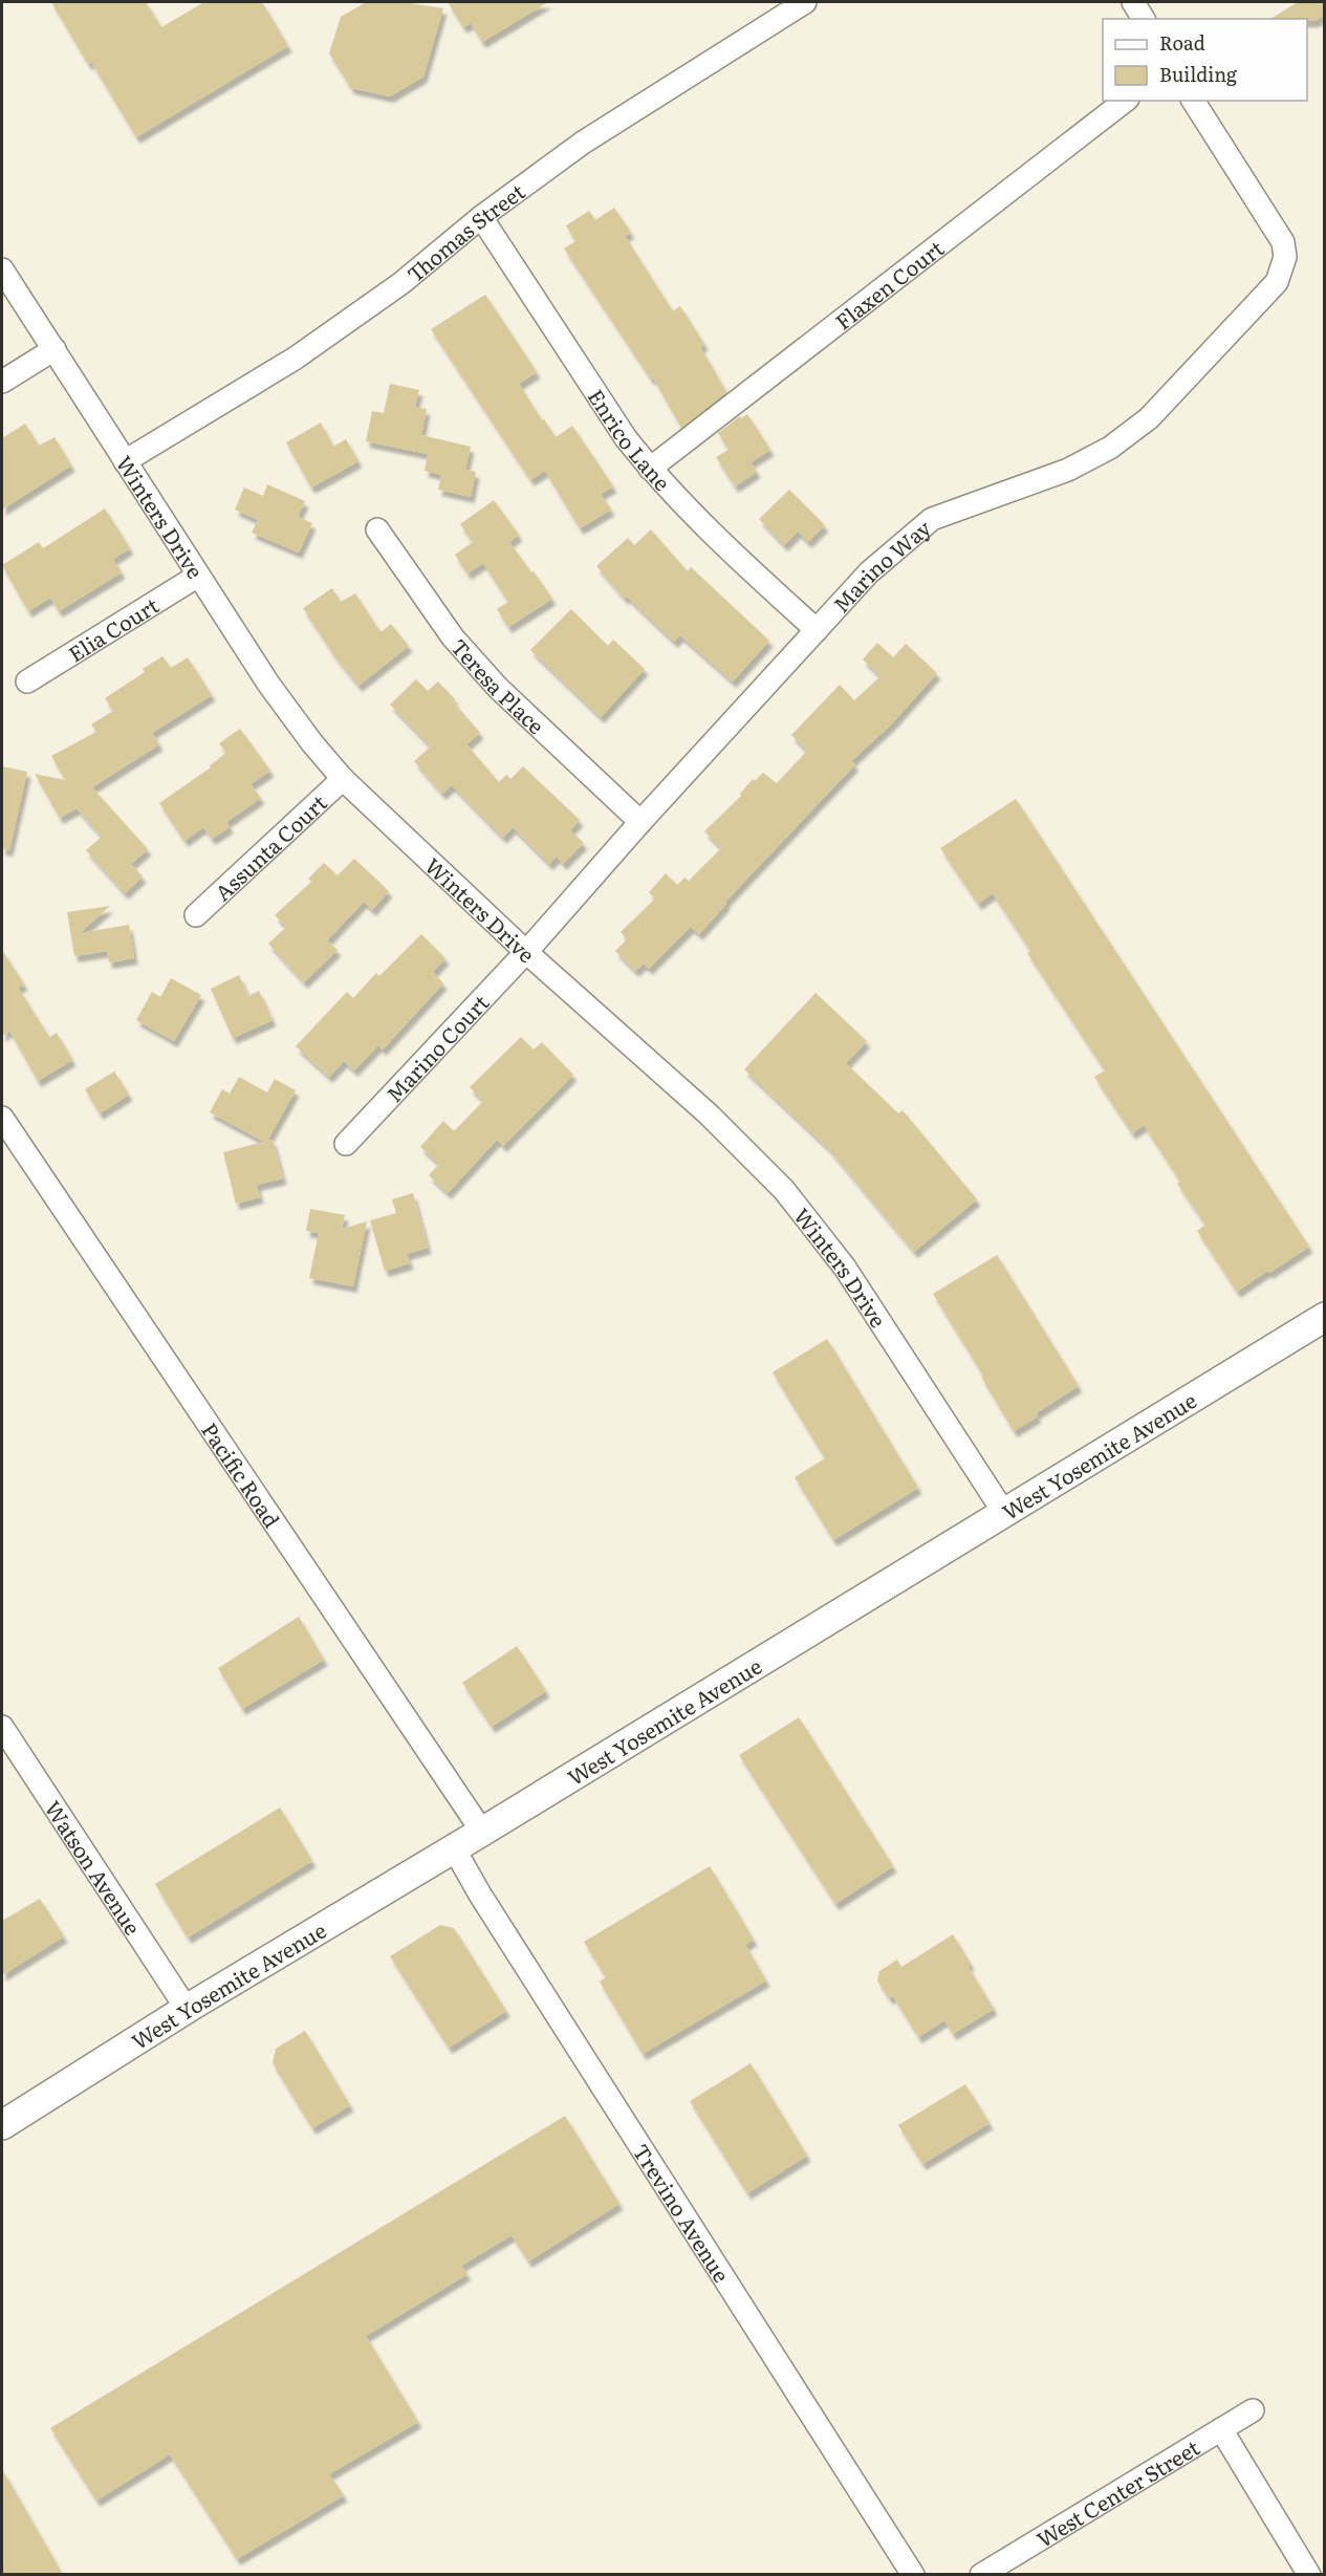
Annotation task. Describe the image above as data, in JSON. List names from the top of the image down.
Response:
{
  "streets": {
    "main road": ["West Yosemite Avenue"],
    "street": [
      "Thomas Street",
      "Flaxen Court",
      "Enrico Lane",
      "Winters Drive",
      "Marino Way",
      "Elia Court",
      "Teresa Place",
      "Assunta Court",
      "Marino Court",
      "Pacific Road",
      "Watson Avenue",
      "Trevino Avenue",
      "West Center Street"
    ]
  },
  "crossings": [
    ["Thomas Street", "Enrico Lane"],
    ["Thomas Street", "Winters Drive"],
    ["Flaxen Court", "Enrico Lane"],
    ["Enrico Lane", "Marino Way"],
    ["Winters Drive", "Marino Way"],
    ["Winters Drive", "Elia Court"],
    ["Winters Drive", "Assunta Court"],
    ["Winters Drive", "Marino Court"],
    ["Winters Drive", "West Yosemite Avenue"],
    ["Marino Way", "Teresa Place"],
    ["Marino Way", "Marino Court"],
    ["West Yosemite Avenue", "Pacific Road"],
    ["West Yosemite Avenue", "Watson Avenue"],
    ["West Yosemite Avenue", "Trevino Avenue"]
  ],
  "legend": ["Road", "Building"]
}
